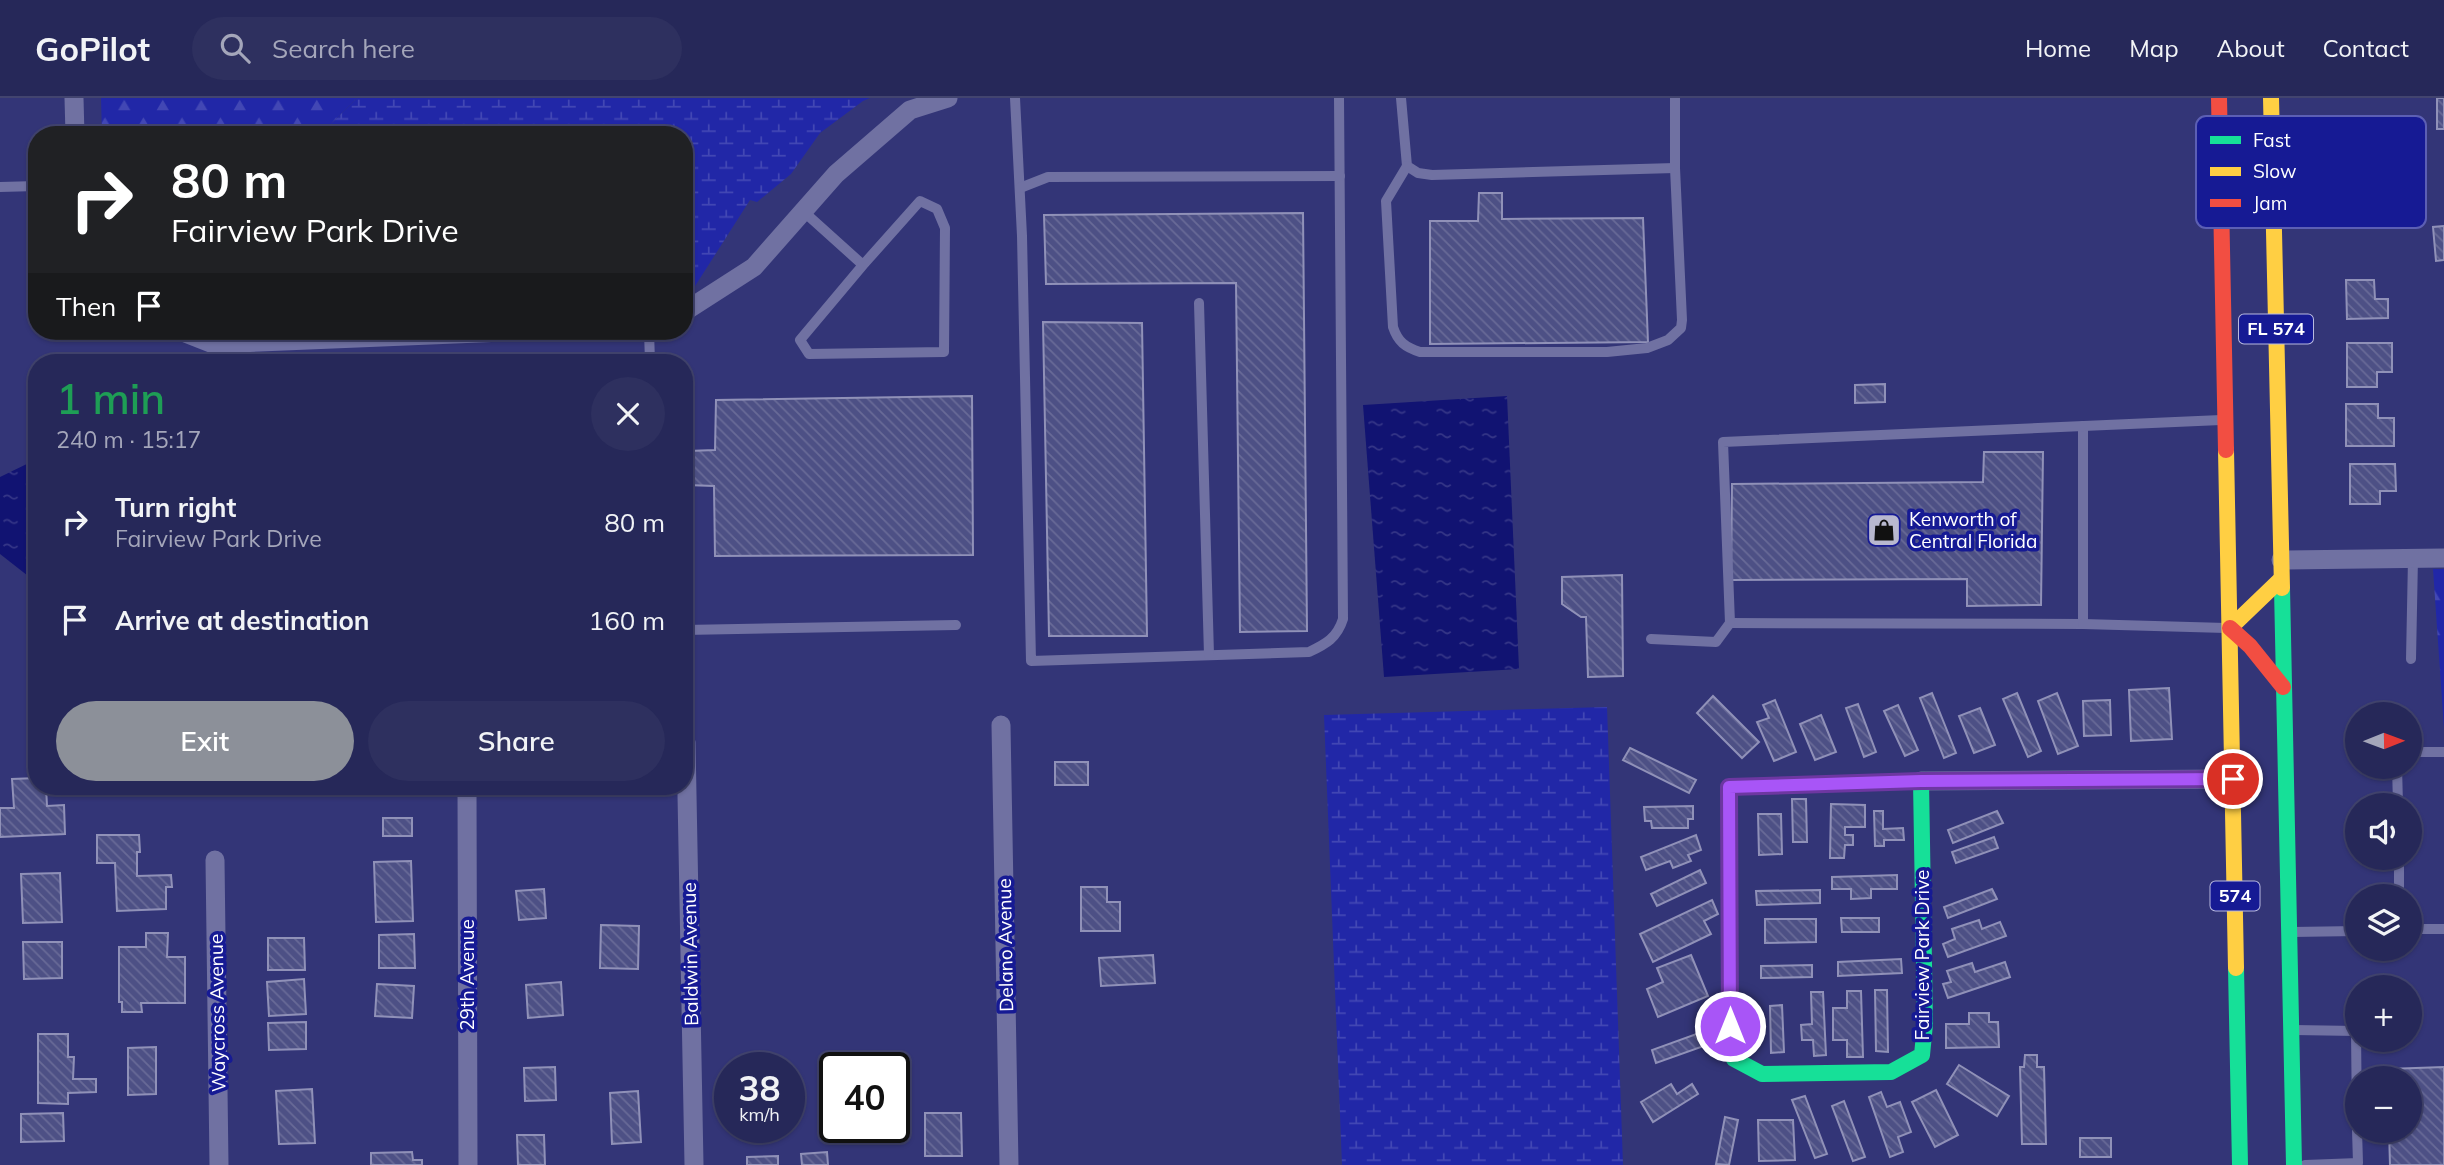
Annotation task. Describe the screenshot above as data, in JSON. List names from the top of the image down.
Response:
{
  "streets": {
    "main road": ["FL 574", "574", "Fairview Park Drive"],
    "street": [
      "Delano Avenue",
      "Baldwin Avenue",
      "29th Avenue",
      "Waycross Avenue"
    ]
  },
  "crossings": [
    ["574", "Fairview Park Drive"]
  ],
  "places": {
    "shop": ["Kenworth of Central Florida"]
  },
  "legend": ["Fast", "Slow", "Jam"],
  "north": "right",
  "page": {
    "header": "GoPilot",
    "search": "Search here",
    "nav": [
      "Home",
      "Map",
      "About",
      "Contact"
    ],
    "turn": ["80 m", "Fairview Park Drive"],
    "then": "Then",
    "heading": ["1 min", "240 m · 15:17"],
    "list": [
      {
        "name": "Turn right",
        "note": "Fairview Park Drive",
        "value": "80 m"
      },
      {
        "name": "Arrive at destination",
        "value": "160 m"
      }
    ],
    "buttons": ["Exit", "Share"],
    "map_buttons": ["+", "−"],
    "speed": "38 km/h",
    "limit": "40"
  }
}
